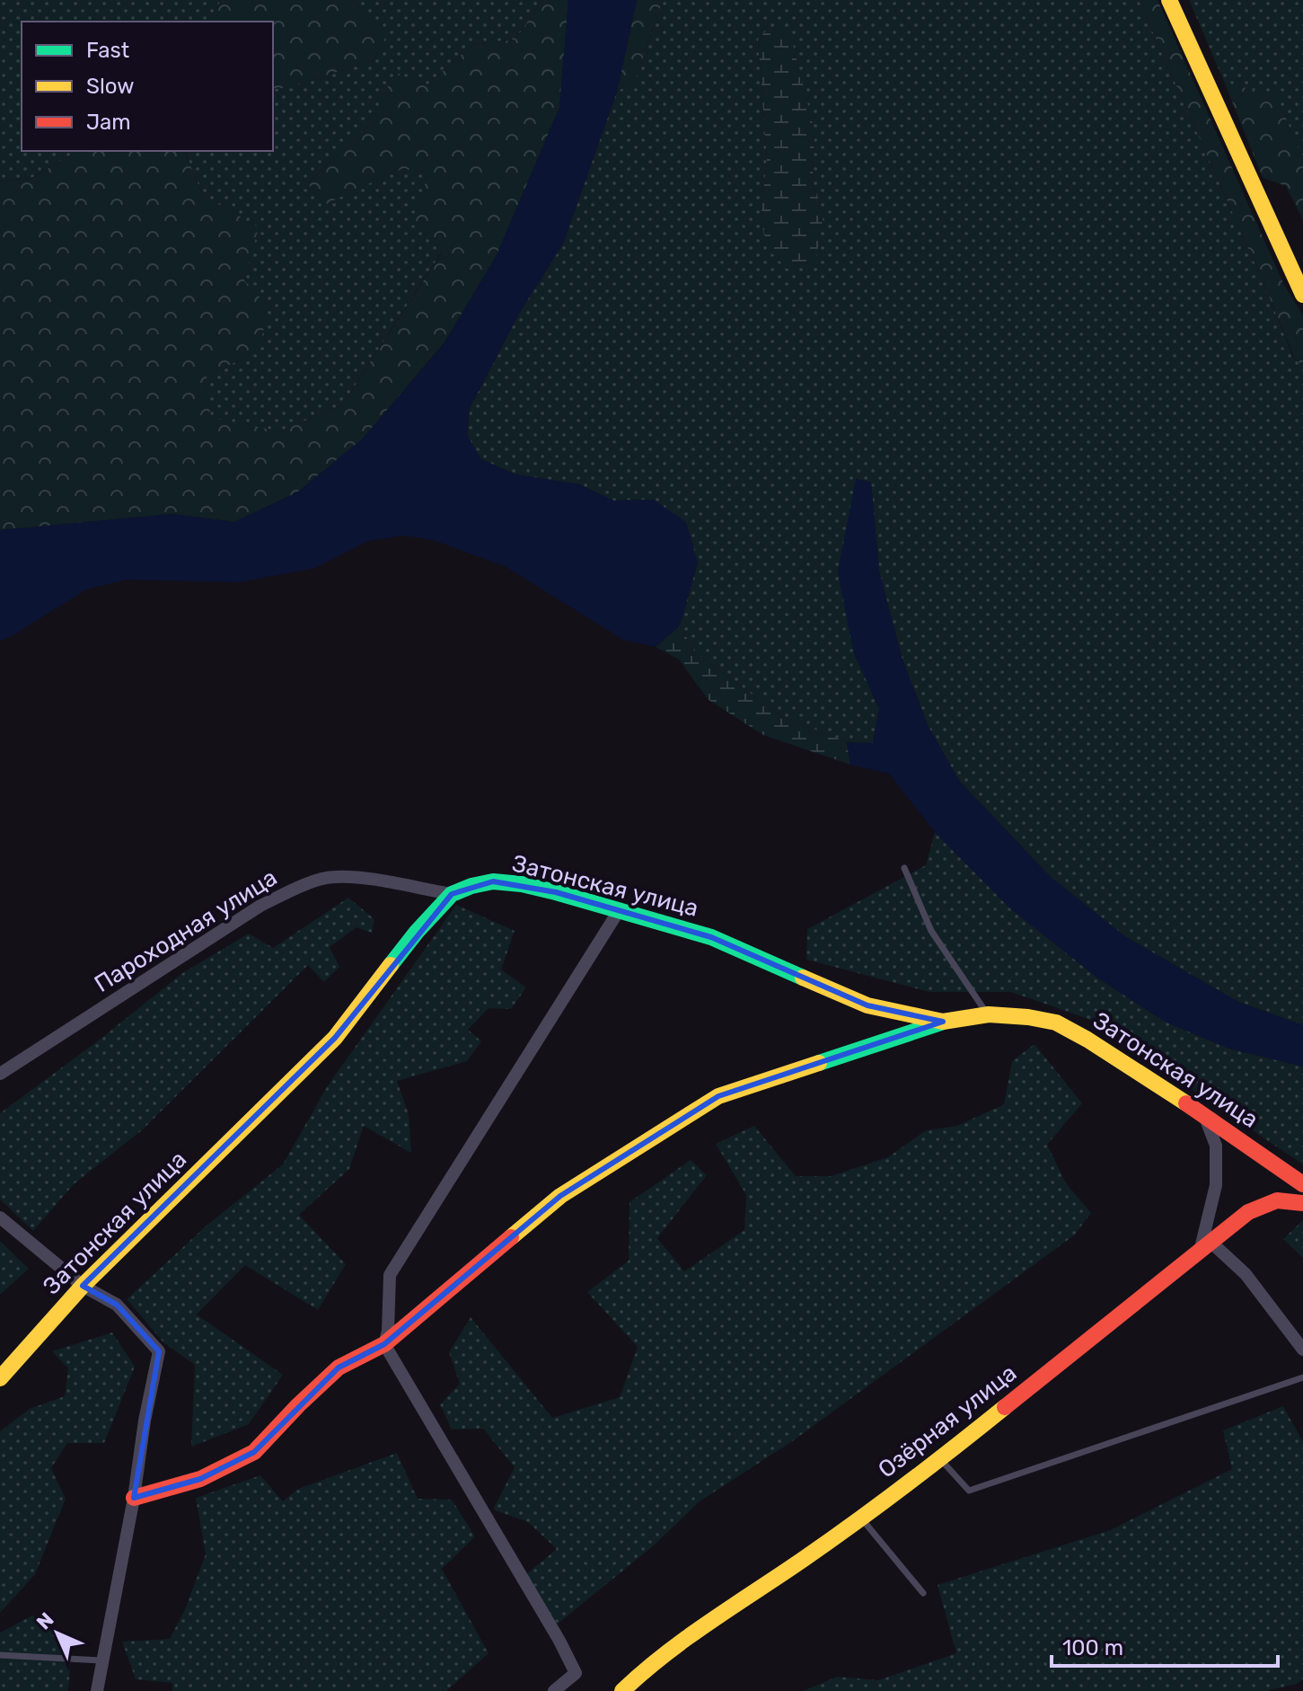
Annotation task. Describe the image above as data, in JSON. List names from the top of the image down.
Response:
{
  "streets": {
    "street": ["Затонская улица", "Пароходная улица", "Озёрная улица"]
  },
  "crossings": [
    ["Затонская улица", "Пароходная улица"]
  ],
  "legend": ["Fast", "Slow", "Jam"],
  "scale_bar": "100 m",
  "north": "top left"
}
